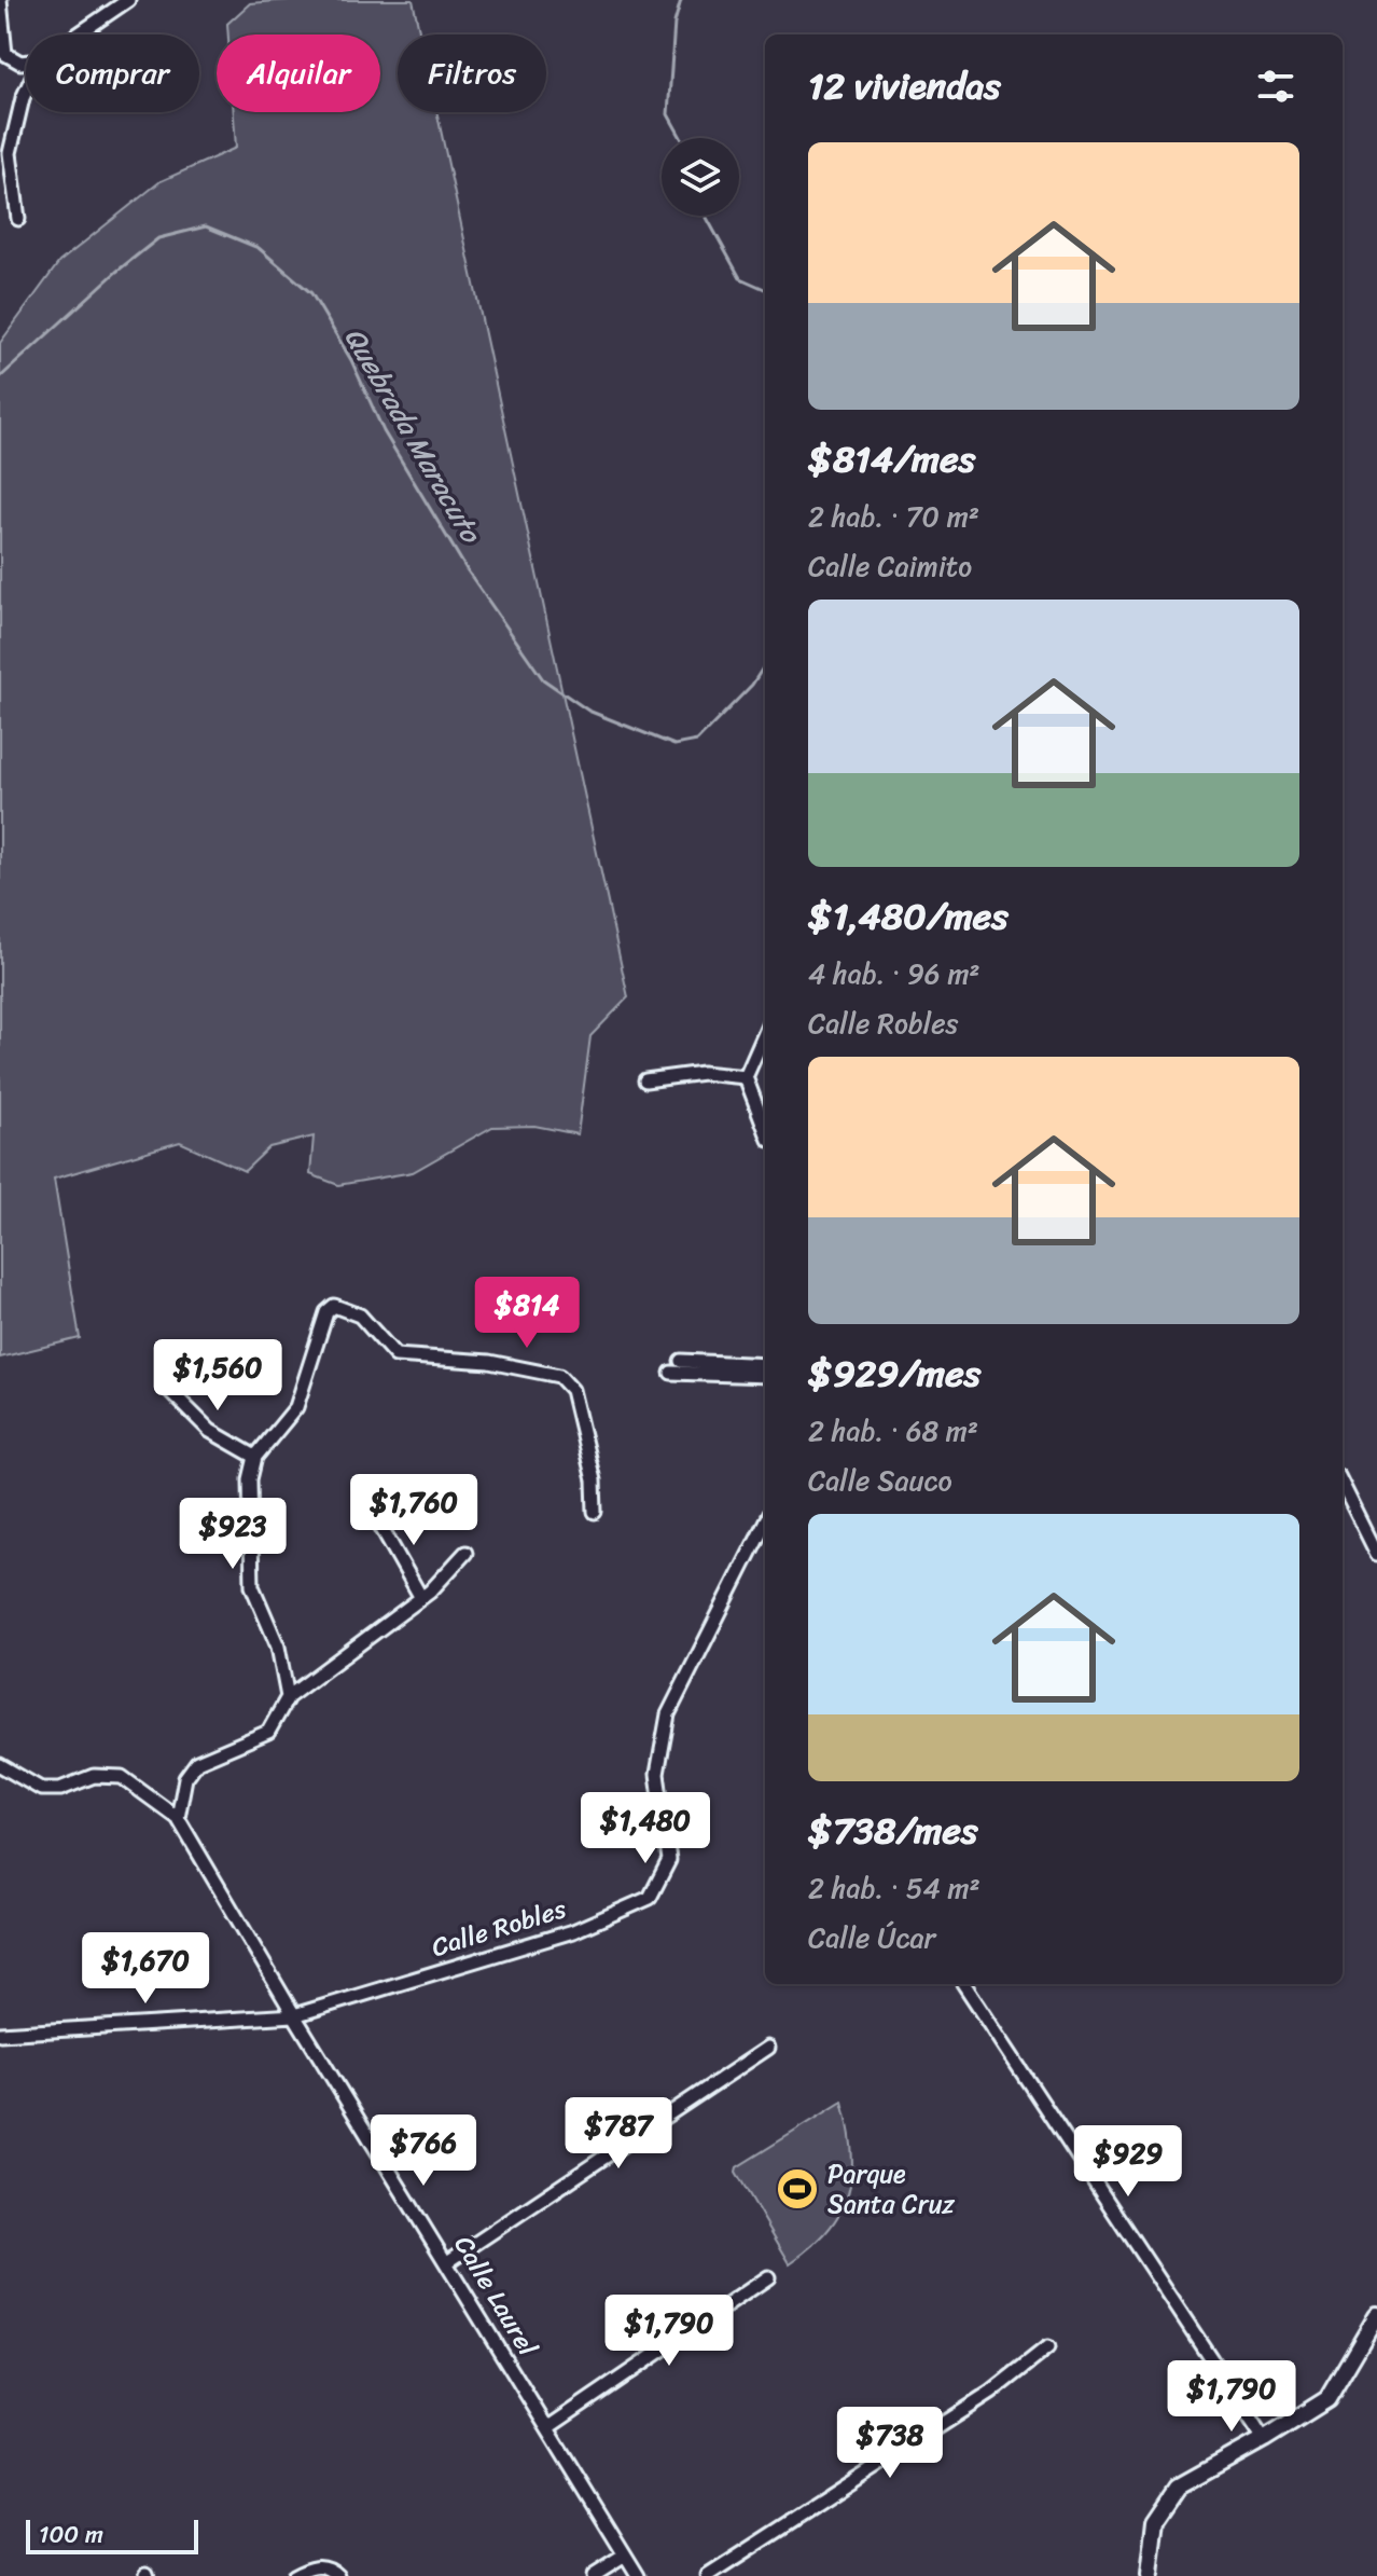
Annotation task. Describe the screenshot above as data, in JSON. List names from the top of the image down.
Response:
{
  "streets": {
    "street": ["Calle Robles", "Calle Laurel"]
  },
  "crossings": [
    ["Calle Robles", "Calle Laurel"]
  ],
  "water": ["Quebrada Maracuto"],
  "places": {
    "sports": ["Parque Santa Cruz"]
  },
  "scale_bar": "100 m",
  "page": {
    "chip": ["Comprar", "Alquilar", "Filtros"],
    "heading": "12 viviendas",
    "list": [
      {
        "name": "$814/mes",
        "note": "2 hab. · 70 m² · Calle Caimito"
      },
      {
        "name": "$1,480/mes",
        "note": "4 hab. · 96 m² · Calle Robles"
      },
      {
        "name": "$929/mes",
        "note": "2 hab. · 68 m² · Calle Sauco"
      },
      {
        "name": "$738/mes",
        "note": "2 hab. · 54 m² · Calle Úcar"
      }
    ],
    "price": [
      "$814",
      "$1,560",
      "$1,760",
      "$923",
      "$1,480",
      "$1,670",
      "$787",
      "$766",
      "$929",
      "$1,790",
      "$1,790",
      "$738"
    ],
    "scale": "100 m"
  }
}
